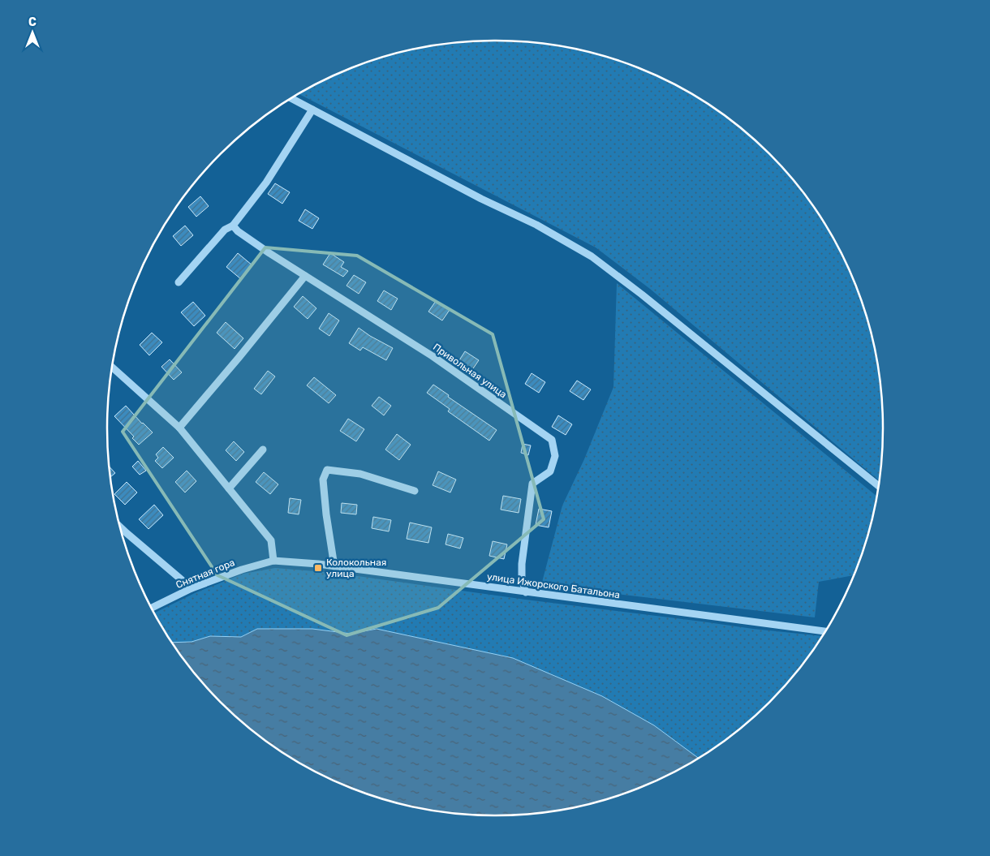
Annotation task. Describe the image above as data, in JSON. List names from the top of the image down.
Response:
{
  "streets": {
    "street": ["Привольная улица", "Снятная гора", "улица Ижорского Батальона"]
  },
  "crossings": [
    ["Привольная улица", "улица Ижорского Батальона"],
    ["Снятная гора", "улица Ижорского Батальона"]
  ],
  "places": {
    "transit": ["Колокольная улица"]
  },
  "north": "top"
}
